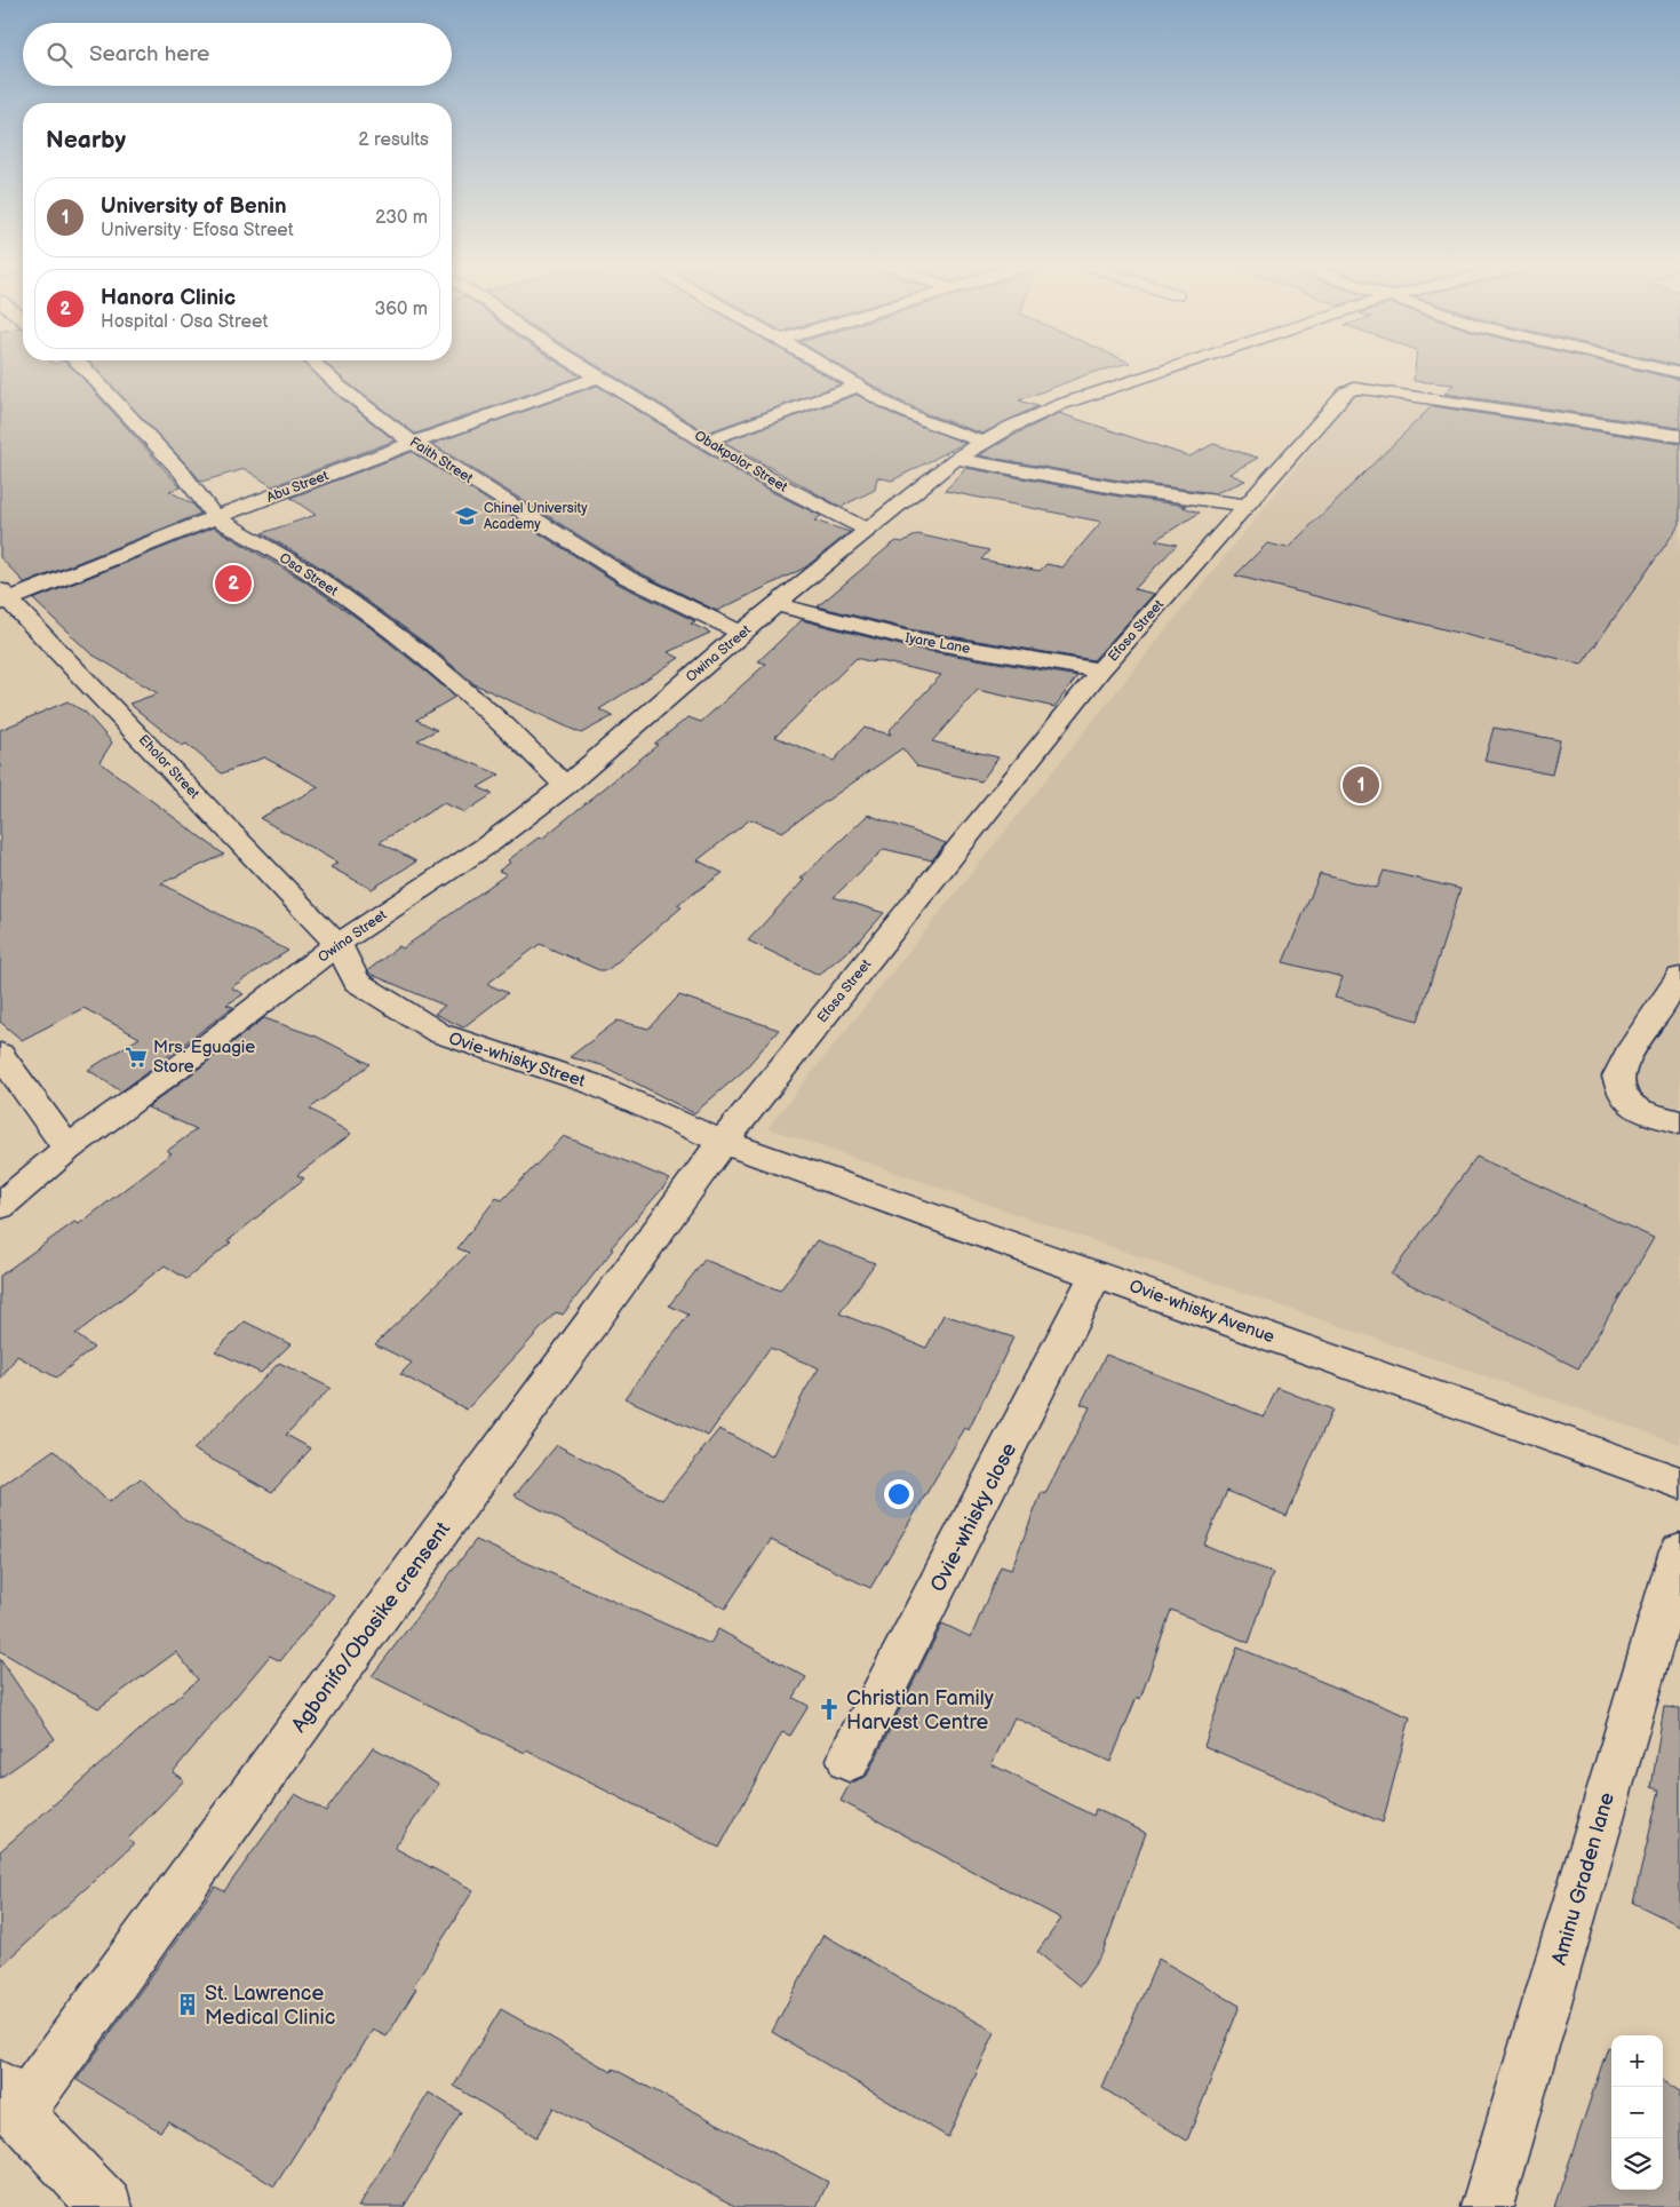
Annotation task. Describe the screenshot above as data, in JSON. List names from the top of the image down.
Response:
{
  "streets": {
    "street": [
      "Faith Street",
      "Obakpolor Street",
      "Abu Street",
      "Osa Street",
      "Efosa Street",
      "Iyare Lane",
      "Owina Street",
      "Eholor Street",
      "Ovie-whisky Street",
      "Ovie-whisky Avenue",
      "Ovie-whisky close",
      "Agbonifo/Obasike crensent",
      "Aminu Graden lane"
    ]
  },
  "crossings": [
    ["Faith Street", "Abu Street"],
    ["Faith Street", "Owina Street"],
    ["Obakpolor Street", "Abu Street"],
    ["Obakpolor Street", "Owina Street"],
    ["Abu Street", "Osa Street"],
    ["Abu Street", "Eholor Street"],
    ["Osa Street", "Owina Street"],
    ["Efosa Street", "Iyare Lane"],
    ["Efosa Street", "Ovie-whisky Street"],
    ["Efosa Street", "Ovie-whisky Avenue"],
    ["Efosa Street", "Agbonifo/Obasike crensent"],
    ["Iyare Lane", "Owina Street"],
    ["Owina Street", "Eholor Street"],
    ["Owina Street", "Ovie-whisky Street"],
    ["Eholor Street", "Ovie-whisky Street"],
    ["Ovie-whisky Street", "Ovie-whisky Avenue"],
    ["Ovie-whisky Street", "Agbonifo/Obasike crensent"],
    ["Ovie-whisky Avenue", "Ovie-whisky close"],
    ["Ovie-whisky Avenue", "Agbonifo/Obasike crensent"]
  ],
  "places": {
    "school or university": ["Chinel University Academy"],
    "supermarket": ["Mrs. Eguagie Store"],
    "church": ["Christian Family Harvest Centre"],
    "building": ["St. Lawrence Medical Clinic"]
  },
  "page": {
    "search": "Search here",
    "heading": ["Nearby", "2 results"],
    "list": [
      {
        "mark": "1",
        "name": "University of Benin",
        "note": "University · Efosa Street",
        "value": "230 m"
      },
      {
        "mark": "2",
        "name": "Hanora Clinic",
        "note": "Hospital · Osa Street",
        "value": "360 m"
      }
    ],
    "pins": ["2", "1"],
    "map_buttons": ["+", "−"]
  }
}
